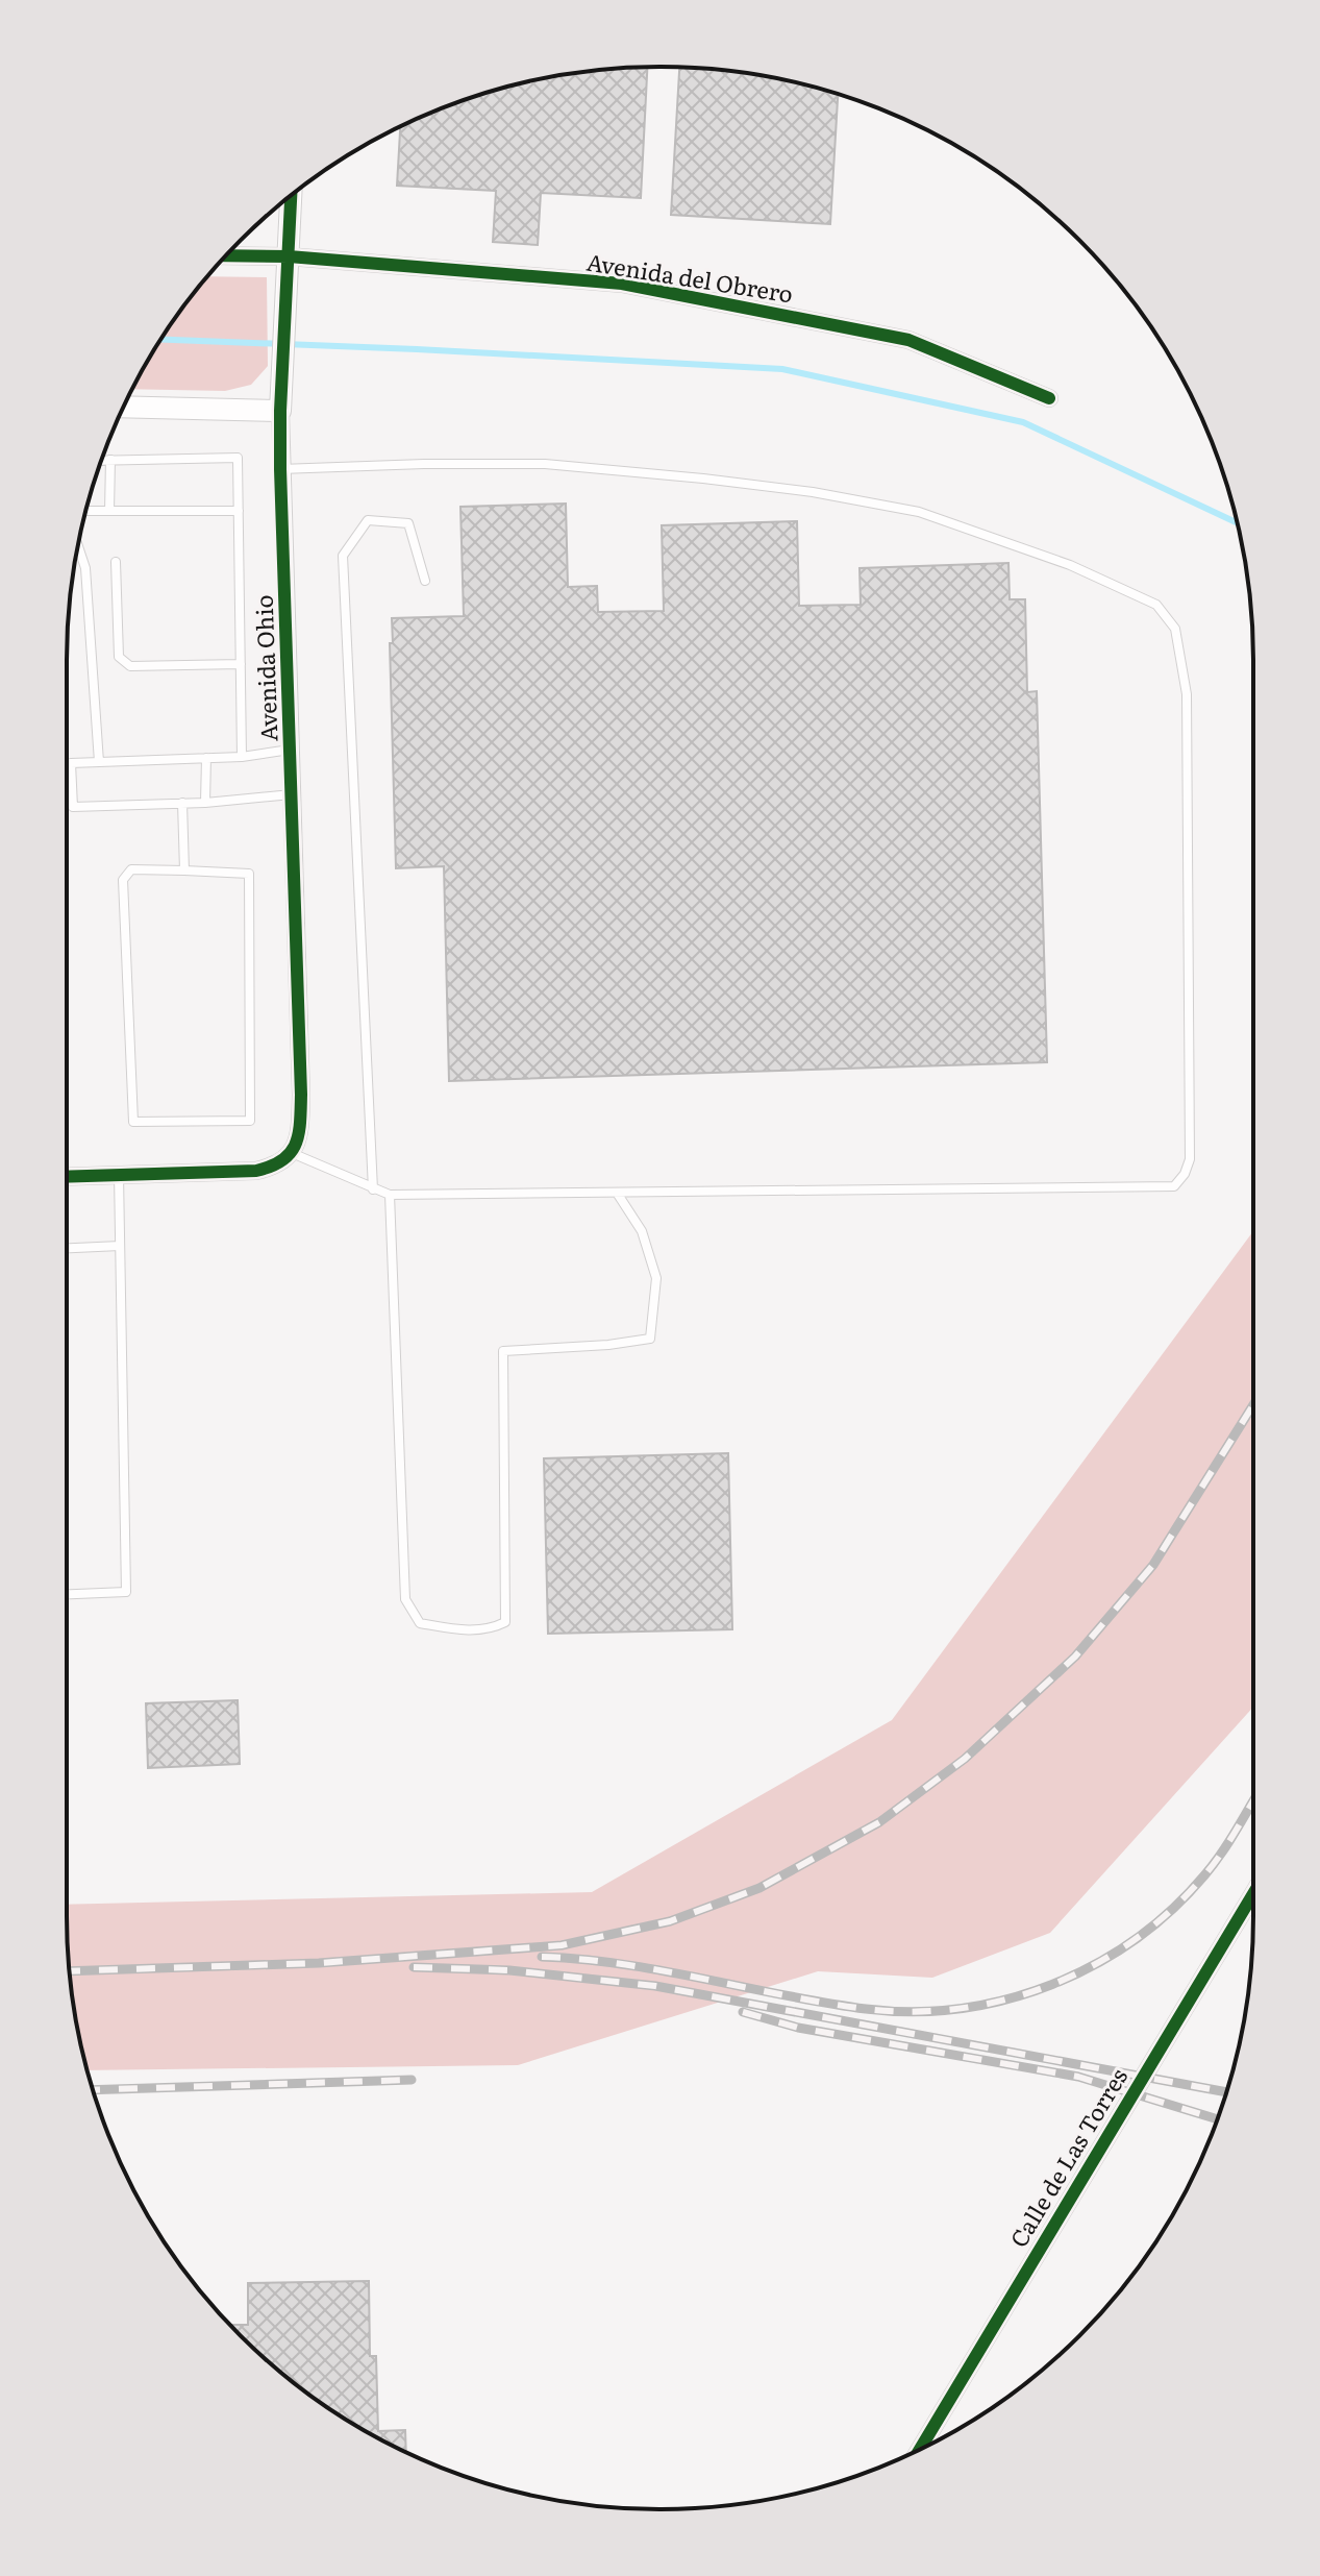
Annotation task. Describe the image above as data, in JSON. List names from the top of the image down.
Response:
{
  "streets": {
    "street": ["Avenida del Obrero", "Avenida Ohio", "Calle de Las Torres"]
  },
  "crossings": [
    ["Avenida del Obrero", "Avenida Ohio"]
  ]
}
